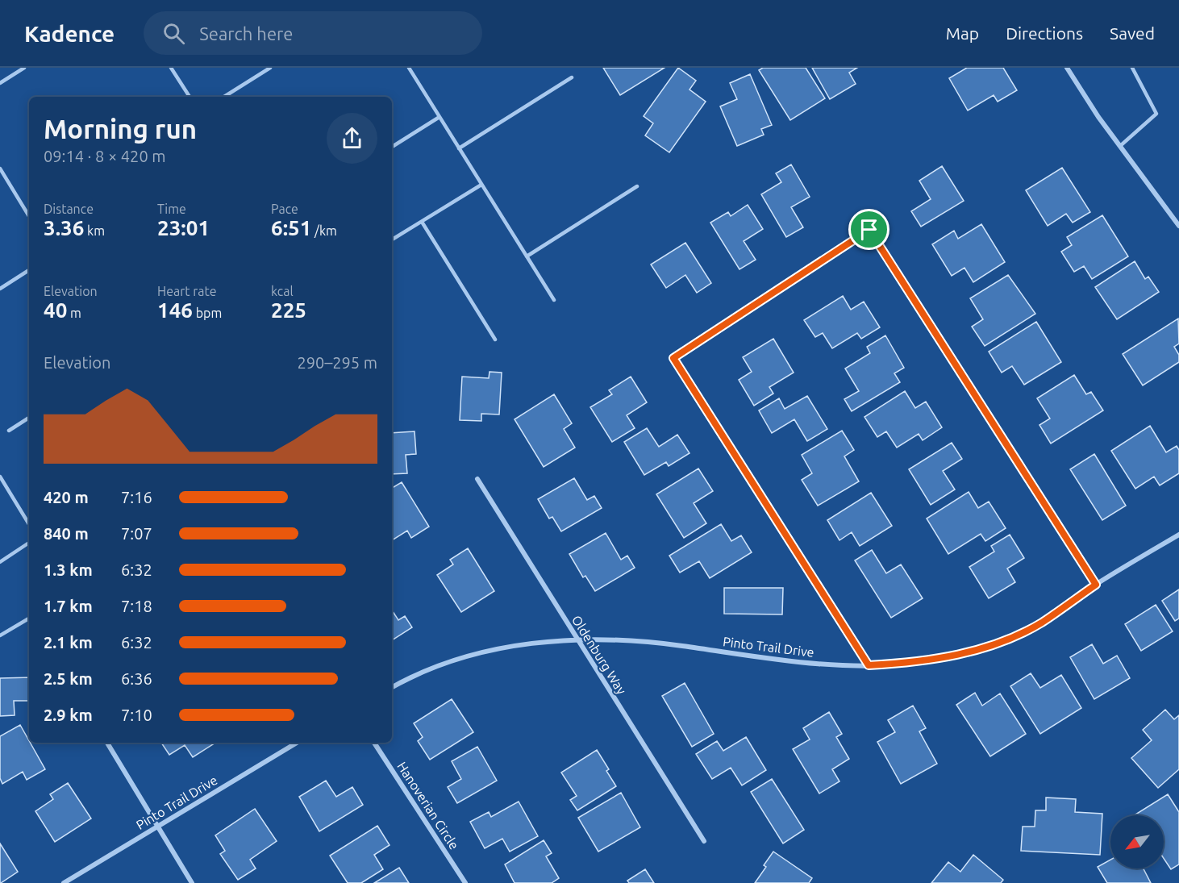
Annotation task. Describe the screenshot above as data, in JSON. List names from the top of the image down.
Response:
{
  "streets": {
    "street": ["Pinto Trail Drive", "Oldenburg Way", "Hanoverian Circle"]
  },
  "crossings": [
    ["Pinto Trail Drive", "Oldenburg Way"]
  ],
  "north": "bottom left",
  "page": {
    "header": "Kadence",
    "search": "Search here",
    "nav": ["Map", "Directions", "Saved"],
    "heading": ["Morning run", "09:14 · 8 × 420 m"],
    "stats": [
      ["Distance", "3.36 km"],
      ["Time", "23:01"],
      ["Pace", "6:51 /km"],
      ["Elevation", "40 m"],
      ["Heart rate", "146 bpm"],
      ["kcal", "225"]
    ],
    "chart": ["Elevation", "290–295 m"],
    "list": [
      {
        "name": "420 m",
        "note": "7:16"
      },
      {
        "name": "840 m",
        "note": "7:07"
      },
      {
        "name": "1.3 km",
        "note": "6:32"
      },
      {
        "name": "1.7 km",
        "note": "7:18"
      },
      {
        "name": "2.1 km",
        "note": "6:32"
      },
      {
        "name": "2.5 km",
        "note": "6:36"
      },
      {
        "name": "2.9 km",
        "note": "7:10"
      }
    ]
  }
}
